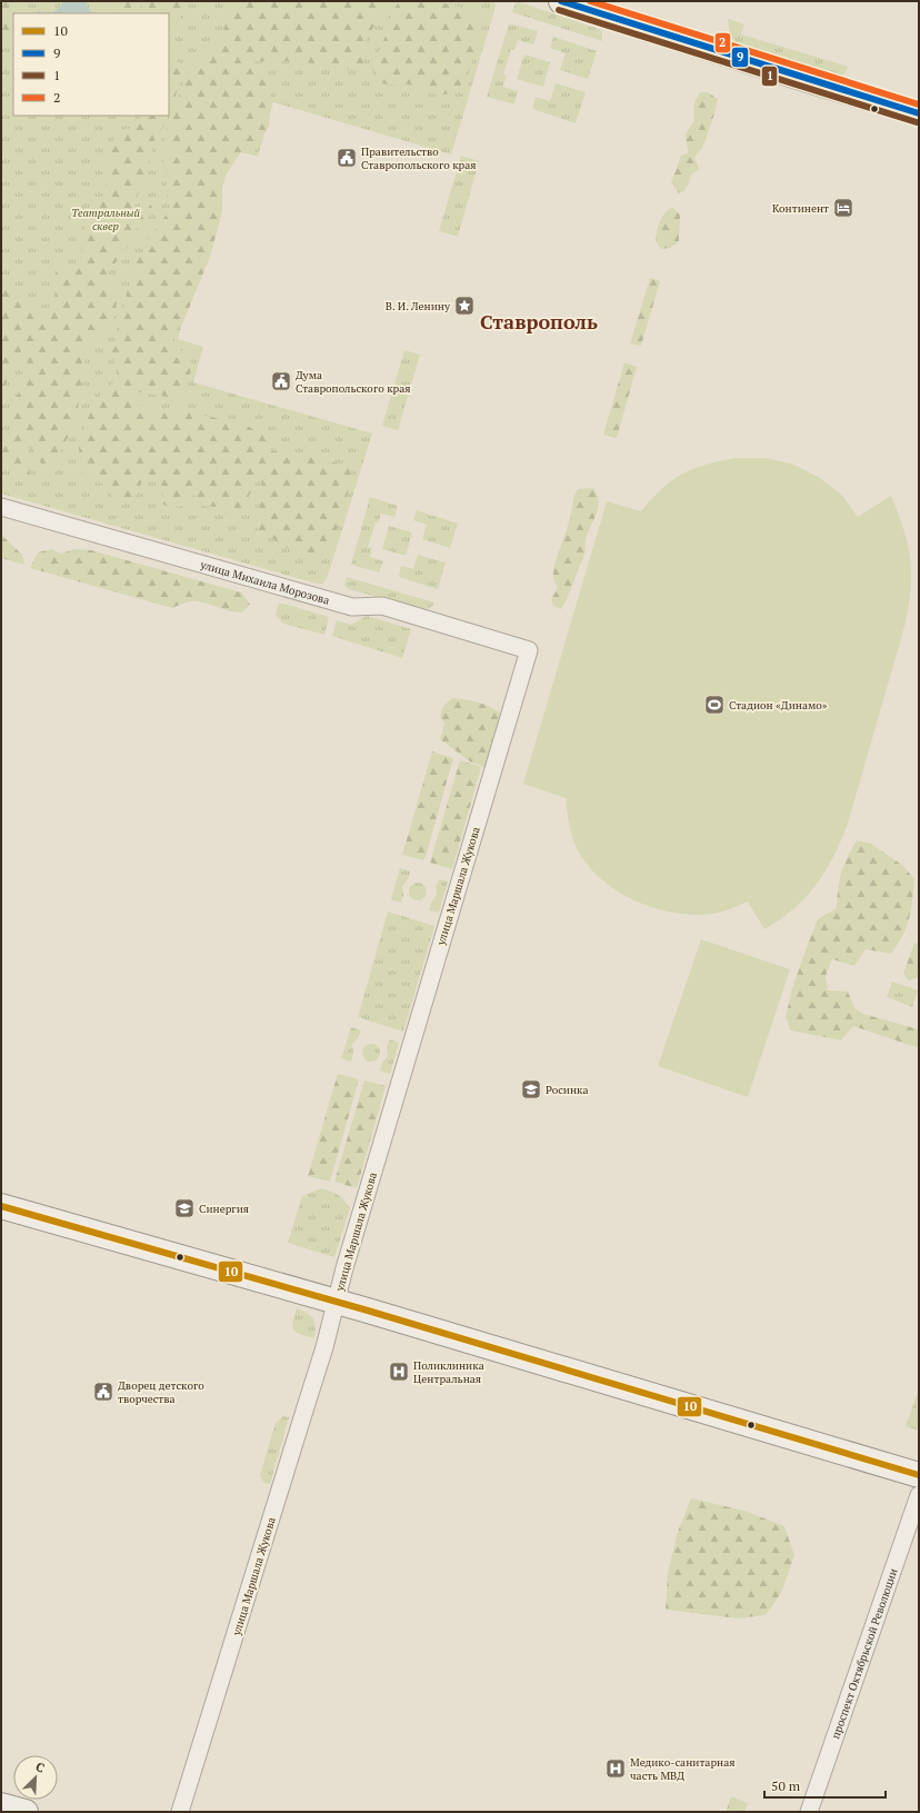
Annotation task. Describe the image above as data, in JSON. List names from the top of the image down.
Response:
{
  "streets": {
    "street": ["улица Михаила Морозова", "улица Маршала Жукова", "проспект Октябрьской Революции"]
  },
  "crossings": [
    ["улица Михаила Морозова", "улица Маршала Жукова"]
  ],
  "districts": ["Ставрополь"],
  "parks": ["Театральный сквер"],
  "places": {
    "public building": ["Правительство Ставропольского края", "Дума Ставропольского края", "Дворец детского творчества"],
    "hotel": ["Континент"],
    "place": ["В. И. Ленину"],
    "sports": ["Стадион «Динамо»"],
    "school or university": ["Росинка", "Синергия"],
    "hospital": ["Поликлиника Центральная", "Медико-санитарная часть МВД"]
  },
  "lines": [
    "transit line 9",
    "transit line 2",
    "transit line 1",
    "transit line 10"
  ],
  "legend": [
    "10",
    "9",
    "1",
    "2"
  ],
  "scale_bar": "50 m",
  "north": "top right"
}
